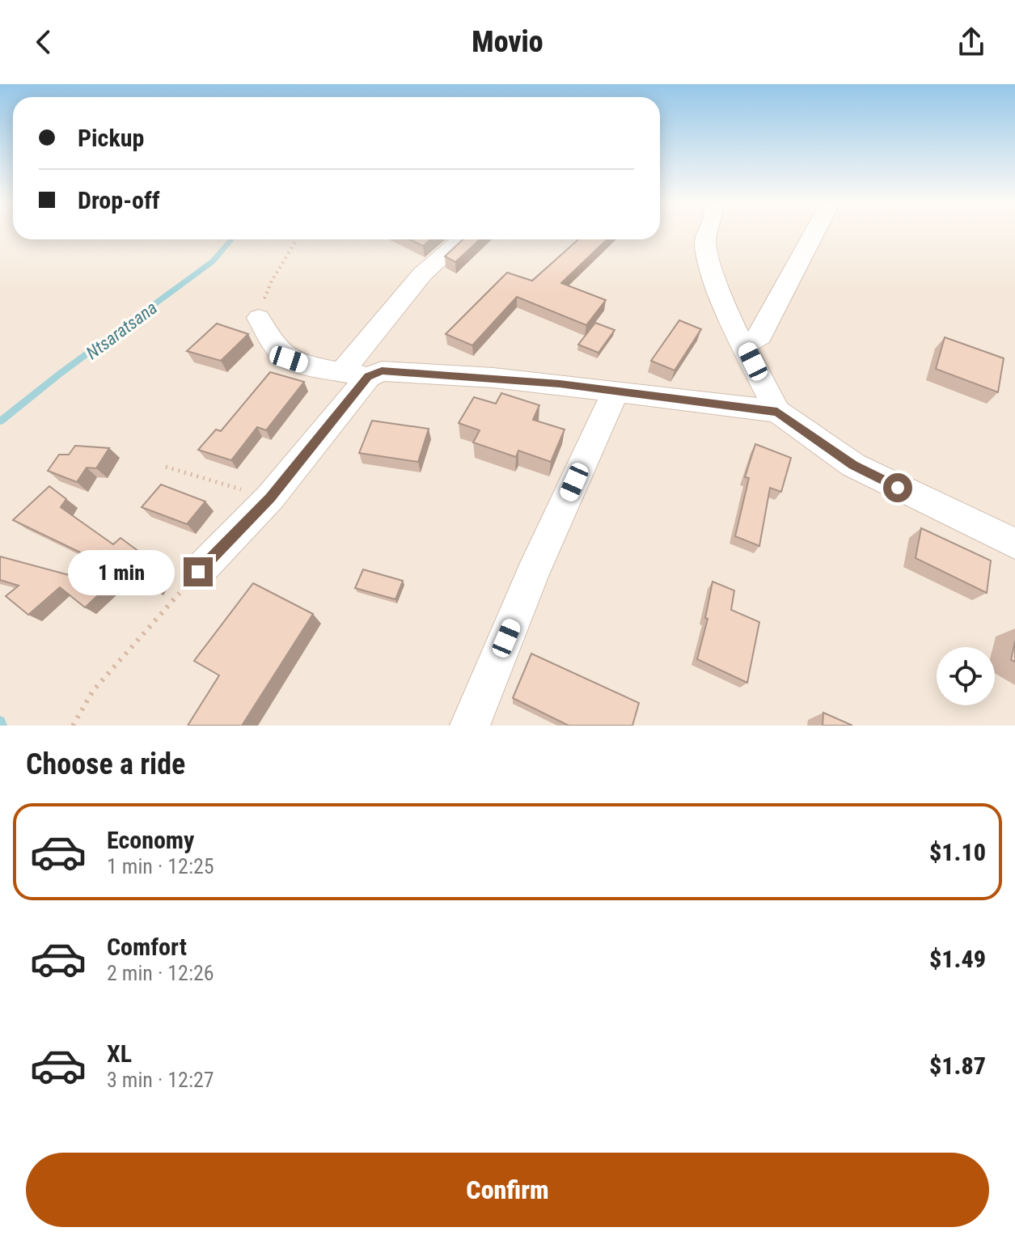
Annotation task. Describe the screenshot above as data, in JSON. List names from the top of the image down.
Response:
{
  "water": ["Ntsaratsana"],
  "page": {
    "header": "Movio",
    "banner": ["Pickup", "Drop-off"],
    "bubble": "1 min",
    "heading": "Choose a ride",
    "list": [
      {
        "name": "Economy",
        "note": "1 min · 12:25",
        "value": "$1.10"
      },
      {
        "name": "Comfort",
        "note": "2 min · 12:26",
        "value": "$1.49"
      },
      {
        "name": "XL",
        "note": "3 min · 12:27",
        "value": "$1.87"
      }
    ],
    "buttons": "Confirm"
  }
}
